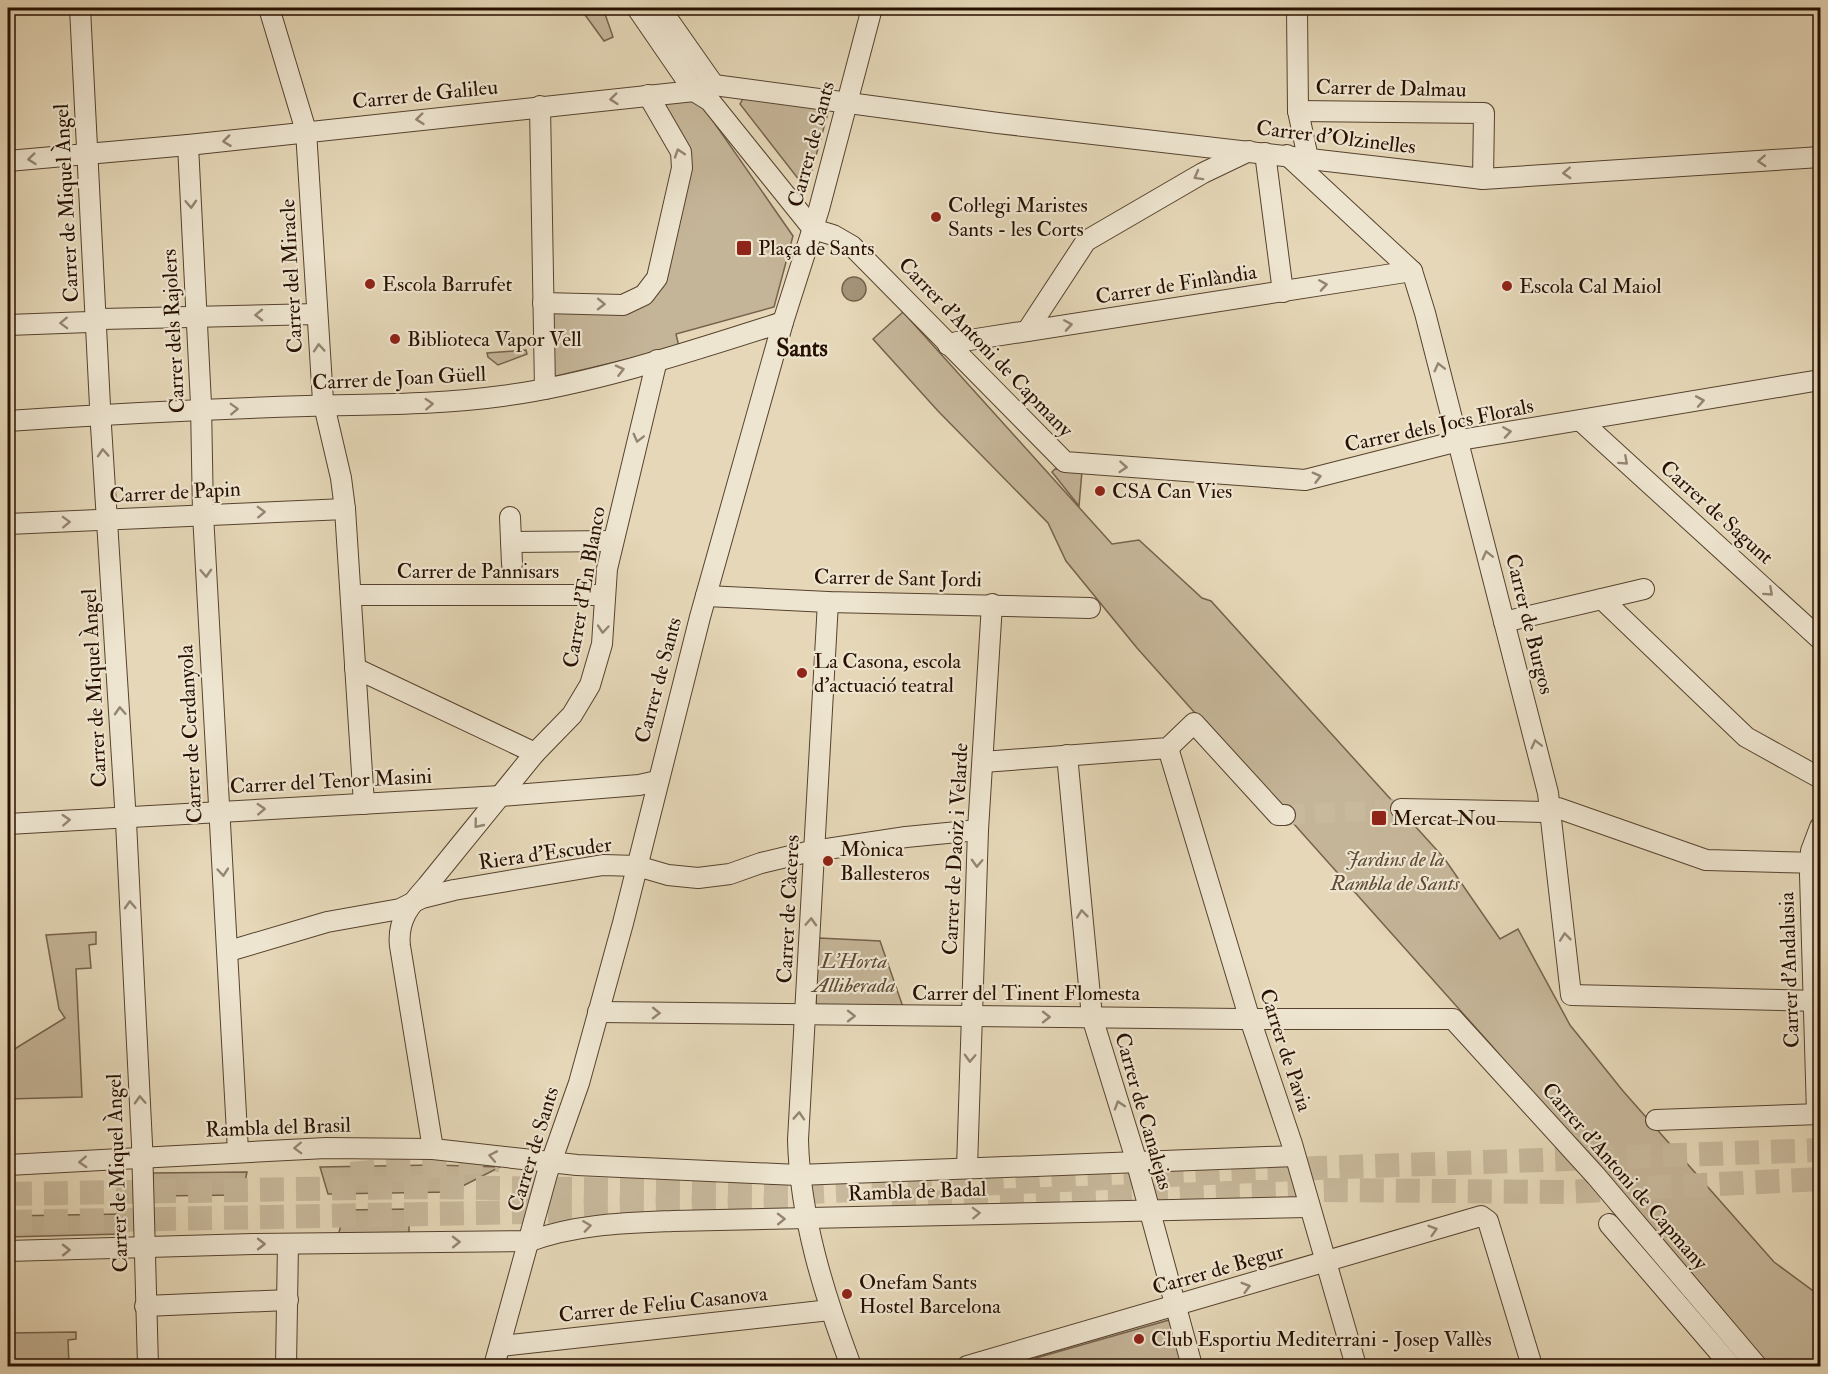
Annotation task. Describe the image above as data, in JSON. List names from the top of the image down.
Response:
{
  "streets": {
    "street": [
      "Carrer de Dalmau",
      "Carrer de Galileu",
      "Carrer d'Olzinelles",
      "Carrer de Sants",
      "Carrer de Miquel Àngel",
      "Carrer del Miracle",
      "Carrer de Finlàndia",
      "Carrer dels Rajolers",
      "Carrer d'Antoni de Capmany",
      "Carrer de Joan Güell",
      "Carrer dels Jocs Florals",
      "Carrer de Papin",
      "Carrer de Sagunt",
      "Carrer de Pannisars",
      "Carrer de Sant Jordi",
      "Carrer d'En Blanco",
      "Carrer de Burgos",
      "Carrer de Cerdanyola",
      "Carrer del Tenor Masini",
      "Carrer de Daoiz i Velarde",
      "Riera d'Escuder",
      "Carrer de Càceres",
      "Carrer d'Andalusia",
      "Carrer del Tinent Flomesta",
      "Carrer de Pavia",
      "Carrer de Canalejas",
      "Rambla del Brasil",
      "Rambla de Badal",
      "Carrer de Begur",
      "Carrer de Feliu Casanova"
    ]
  },
  "crossings": [
    ["Carrer de Dalmau", "Carrer d'Olzinelles"],
    ["Carrer de Galileu", "Carrer d'Olzinelles"],
    ["Carrer de Galileu", "Carrer de Sants"],
    ["Carrer de Galileu", "Carrer de Miquel Àngel"],
    ["Carrer de Galileu", "Carrer del Miracle"],
    ["Carrer de Galileu", "Carrer dels Rajolers"],
    ["Carrer d'Olzinelles", "Carrer de Sants"],
    ["Carrer de Sants", "Carrer d'Antoni de Capmany"],
    ["Carrer de Sants", "Carrer de Joan Güell"],
    ["Carrer de Sants", "Carrer de Sant Jordi"],
    ["Carrer de Sants", "Carrer del Tenor Masini"],
    ["Carrer de Sants", "Riera d'Escuder"],
    ["Carrer de Sants", "Carrer del Tinent Flomesta"],
    ["Carrer de Sants", "Rambla del Brasil"],
    ["Carrer de Sants", "Rambla de Badal"],
    ["Carrer de Sants", "Carrer de Feliu Casanova"],
    ["Carrer de Miquel Àngel", "Carrer de Joan Güell"],
    ["Carrer de Miquel Àngel", "Carrer de Papin"],
    ["Carrer de Miquel Àngel", "Carrer del Tenor Masini"],
    ["Carrer de Miquel Àngel", "Rambla del Brasil"],
    ["Carrer del Miracle", "Carrer de Joan Güell"],
    ["Carrer del Miracle", "Carrer de Papin"],
    ["Carrer del Miracle", "Carrer de Pannisars"],
    ["Carrer del Miracle", "Carrer del Tenor Masini"],
    ["Carrer de Finlàndia", "Carrer d'Antoni de Capmany"],
    ["Carrer de Finlàndia", "Carrer de Burgos"],
    ["Carrer dels Rajolers", "Carrer de Joan Güell"],
    ["Carrer dels Rajolers", "Carrer de Papin"],
    ["Carrer dels Rajolers", "Carrer de Cerdanyola"],
    ["Carrer d'Antoni de Capmany", "Carrer dels Jocs Florals"],
    ["Carrer d'Antoni de Capmany", "Carrer del Tinent Flomesta"],
    ["Carrer de Joan Güell", "Carrer d'En Blanco"],
    ["Carrer dels Jocs Florals", "Carrer de Sagunt"],
    ["Carrer dels Jocs Florals", "Carrer de Burgos"],
    ["Carrer de Papin", "Carrer de Cerdanyola"],
    ["Carrer de Pannisars", "Carrer d'En Blanco"],
    ["Carrer de Sant Jordi", "Carrer de Daoiz i Velarde"],
    ["Carrer de Sant Jordi", "Carrer de Càceres"],
    ["Carrer d'En Blanco", "Carrer del Tenor Masini"],
    ["Carrer d'En Blanco", "Riera d'Escuder"],
    ["Carrer de Burgos", "Carrer d'Andalusia"],
    ["Carrer de Cerdanyola", "Carrer del Tenor Masini"],
    ["Carrer de Cerdanyola", "Riera d'Escuder"],
    ["Carrer de Cerdanyola", "Rambla del Brasil"],
    ["Carrer de Daoiz i Velarde", "Riera d'Escuder"],
    ["Carrer de Daoiz i Velarde", "Carrer del Tinent Flomesta"],
    ["Carrer de Daoiz i Velarde", "Rambla de Badal"],
    ["Riera d'Escuder", "Carrer de Càceres"],
    ["Carrer de Càceres", "Carrer del Tinent Flomesta"],
    ["Carrer de Càceres", "Rambla de Badal"],
    ["Carrer de Càceres", "Carrer de Feliu Casanova"],
    ["Carrer del Tinent Flomesta", "Carrer de Pavia"],
    ["Carrer del Tinent Flomesta", "Carrer de Canalejas"],
    ["Carrer de Pavia", "Rambla de Badal"],
    ["Carrer de Pavia", "Carrer de Begur"],
    ["Carrer de Canalejas", "Rambla de Badal"],
    ["Carrer de Canalejas", "Carrer de Begur"],
    ["Rambla del Brasil", "Rambla de Badal"]
  ],
  "one_way": [
    "Carrer de Galileu",
    "Carrer de Miquel Àngel",
    "Carrer de Finlàndia",
    "Carrer dels Rajolers",
    "Carrer dels Jocs Florals",
    "Carrer de Papin",
    "Carrer d'En Blanco",
    "Carrer de Burgos",
    "Carrer de Cerdanyola",
    "Carrer del Tenor Masini",
    "Carrer de Daoiz i Velarde",
    "Carrer de Càceres",
    "Carrer del Tinent Flomesta",
    "Carrer de Canalejas"
  ],
  "districts": ["Sants"],
  "parks": ["Jardins de la Rambla de Sants", "L'Horta Alliberada"],
  "places": {
    "other": [
      "Col·legi Maristes Sants - les Corts",
      "Escola Barrufet",
      "Escola Cal Maiol",
      "Biblioteca Vapor Vell",
      "CSA Can Vies",
      "La Casona, escola d'actuació teatral",
      "Mònica Ballesteros",
      "Onefam Sants Hostel Barcelona",
      "Club Esportiu Mediterrani - Josep Vallès"
    ],
    "transit": ["Plaça de Sants", "Mercat Nou"]
  }
}
